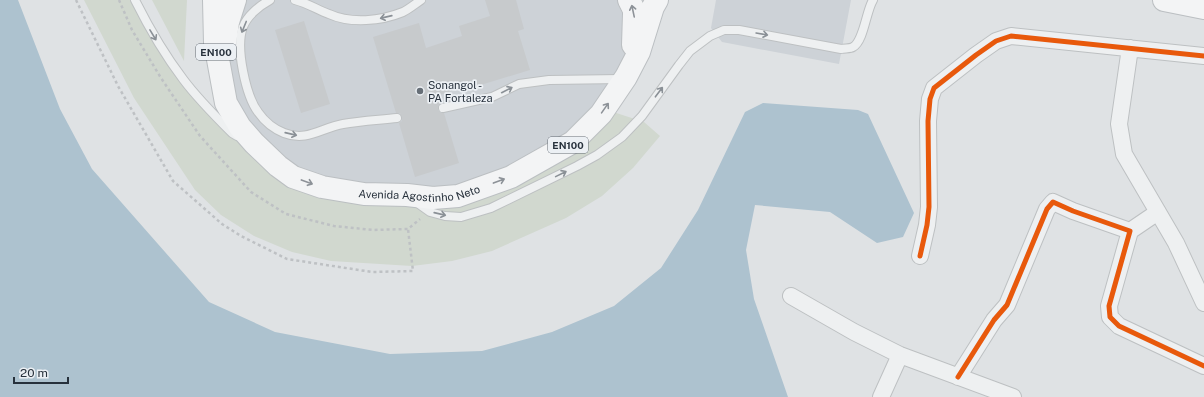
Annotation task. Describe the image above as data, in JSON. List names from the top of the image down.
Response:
{
  "streets": {
    "main road": ["EN100", "Avenida Agostinho Neto"]
  },
  "one_way": ["Avenida Agostinho Neto"],
  "places": ["Sonangol - PA Fortaleza"],
  "scale_bar": "20 m"
}
